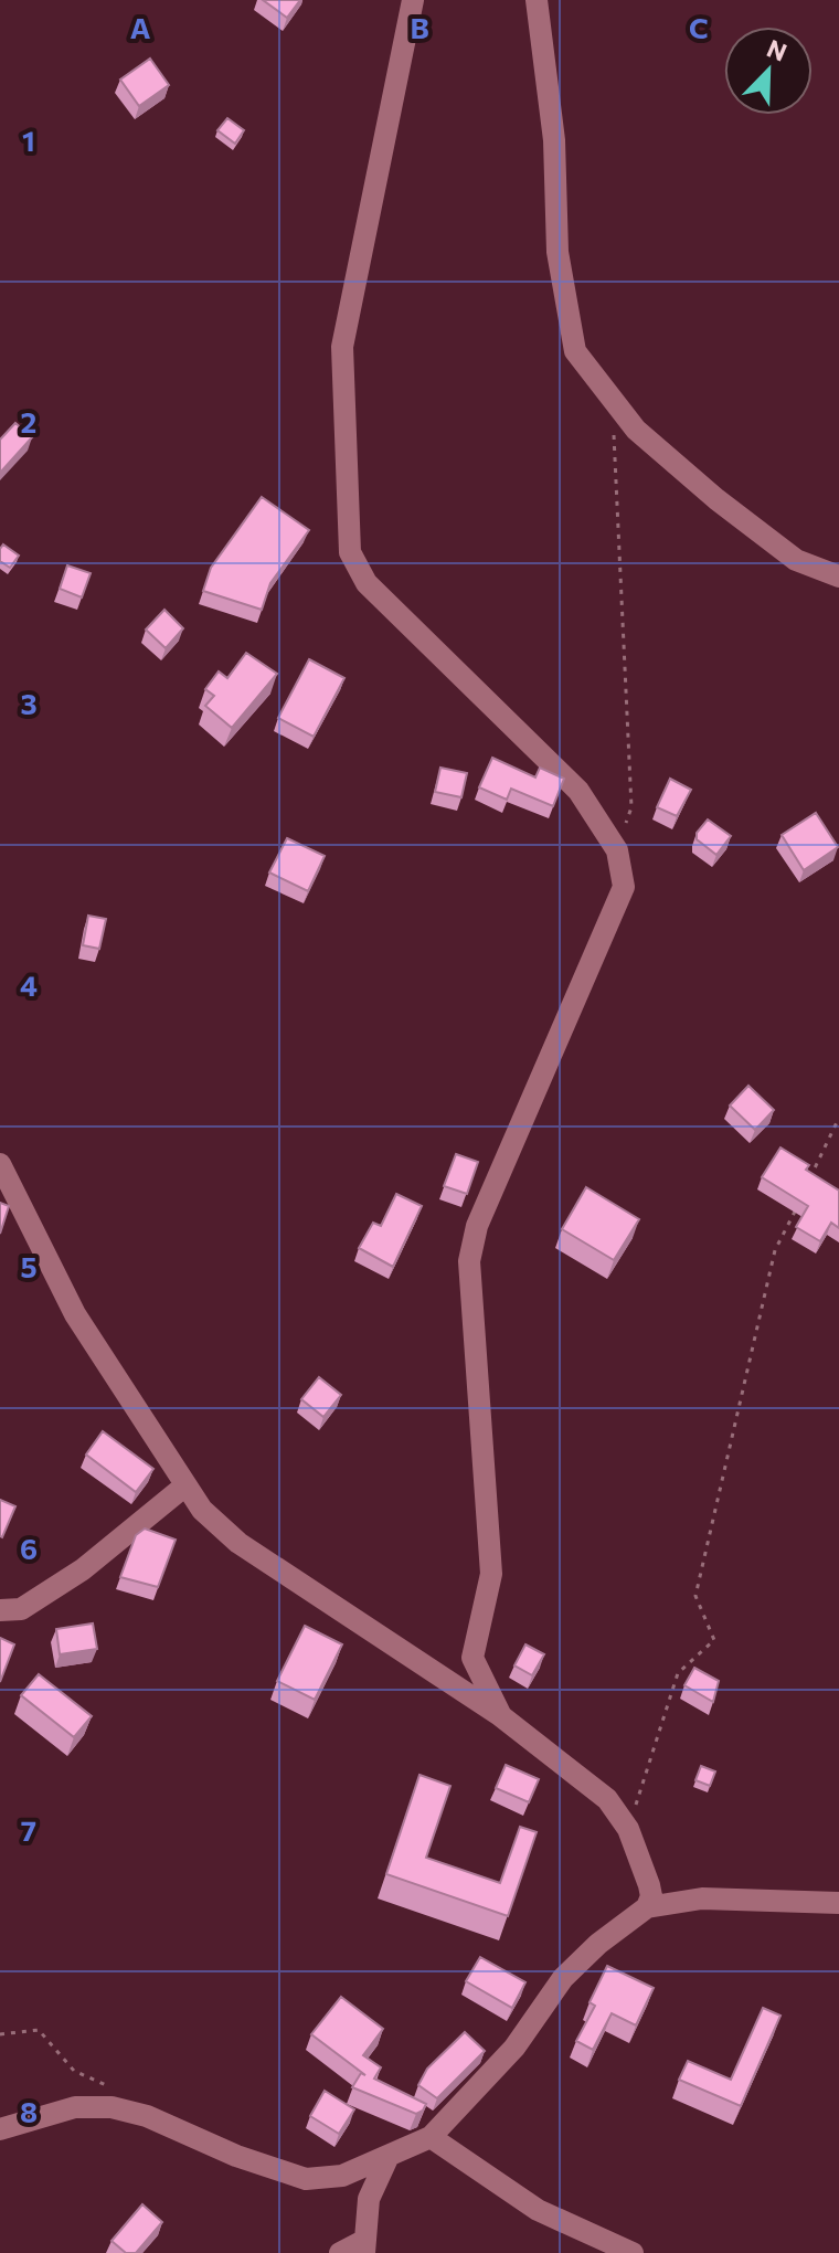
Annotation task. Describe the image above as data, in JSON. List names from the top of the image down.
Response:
{
  "north": "top right",
  "grid": {
    "columns": ["A", "B", "C"],
    "rows": [
      "1",
      "2",
      "3",
      "4",
      "5",
      "6",
      "7",
      "8"
    ]
  }
}
